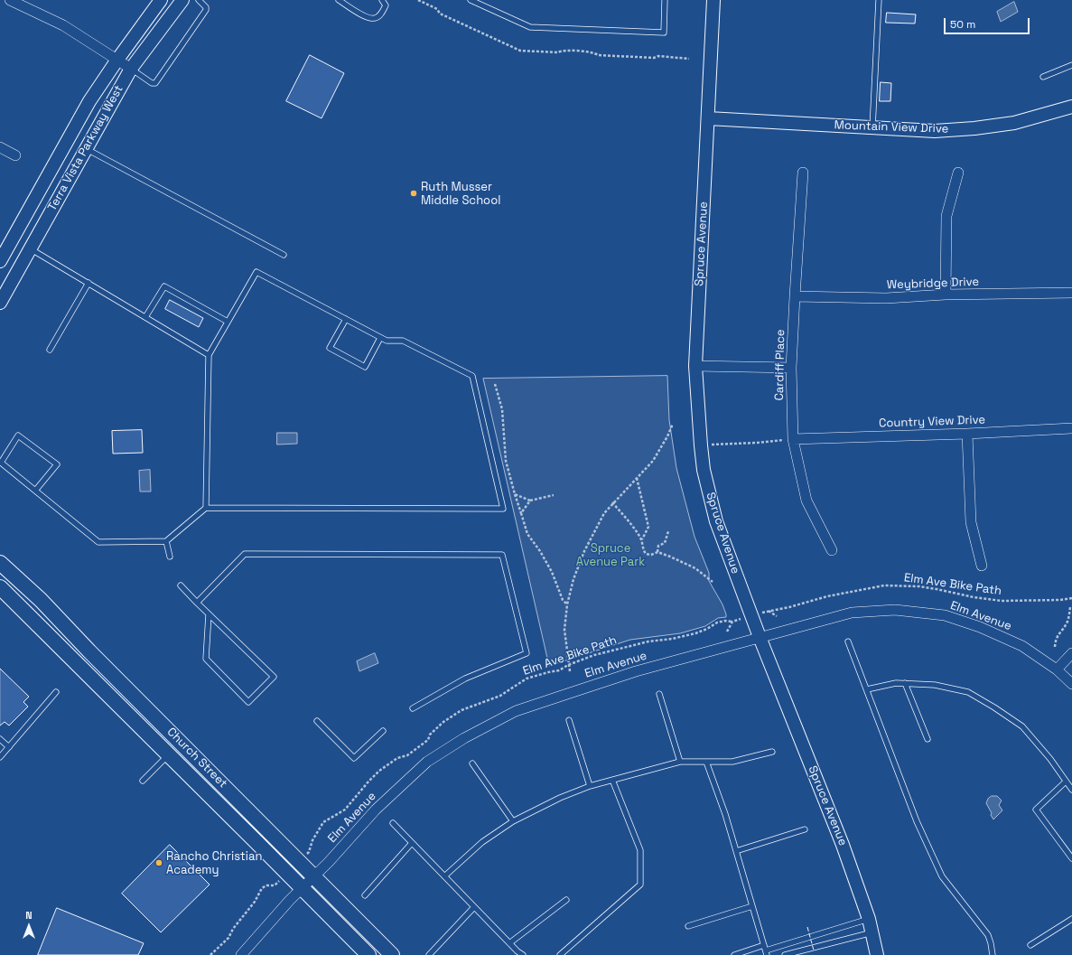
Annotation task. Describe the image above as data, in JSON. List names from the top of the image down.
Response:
{
  "streets": {
    "main road": ["Church Street"],
    "street": [
      "Mountain View Drive",
      "Terra Vista Parkway West",
      "Spruce Avenue",
      "Weybridge Drive",
      "Cardiff Place",
      "Country View Drive",
      "Elm Avenue"
    ],
    "path": ["Elm Ave Bike Path"]
  },
  "crossings": [
    ["Mountain View Drive", "Spruce Avenue"],
    ["Spruce Avenue", "Elm Avenue"],
    ["Weybridge Drive", "Cardiff Place"],
    ["Cardiff Place", "Country View Drive"],
    ["Elm Avenue", "Church Street"]
  ],
  "parks": ["Spruce Avenue Park"],
  "places": ["Ruth Musser Middle School", "Rancho Christian Academy"],
  "scale_bar": "50 m",
  "north": "top"
}
